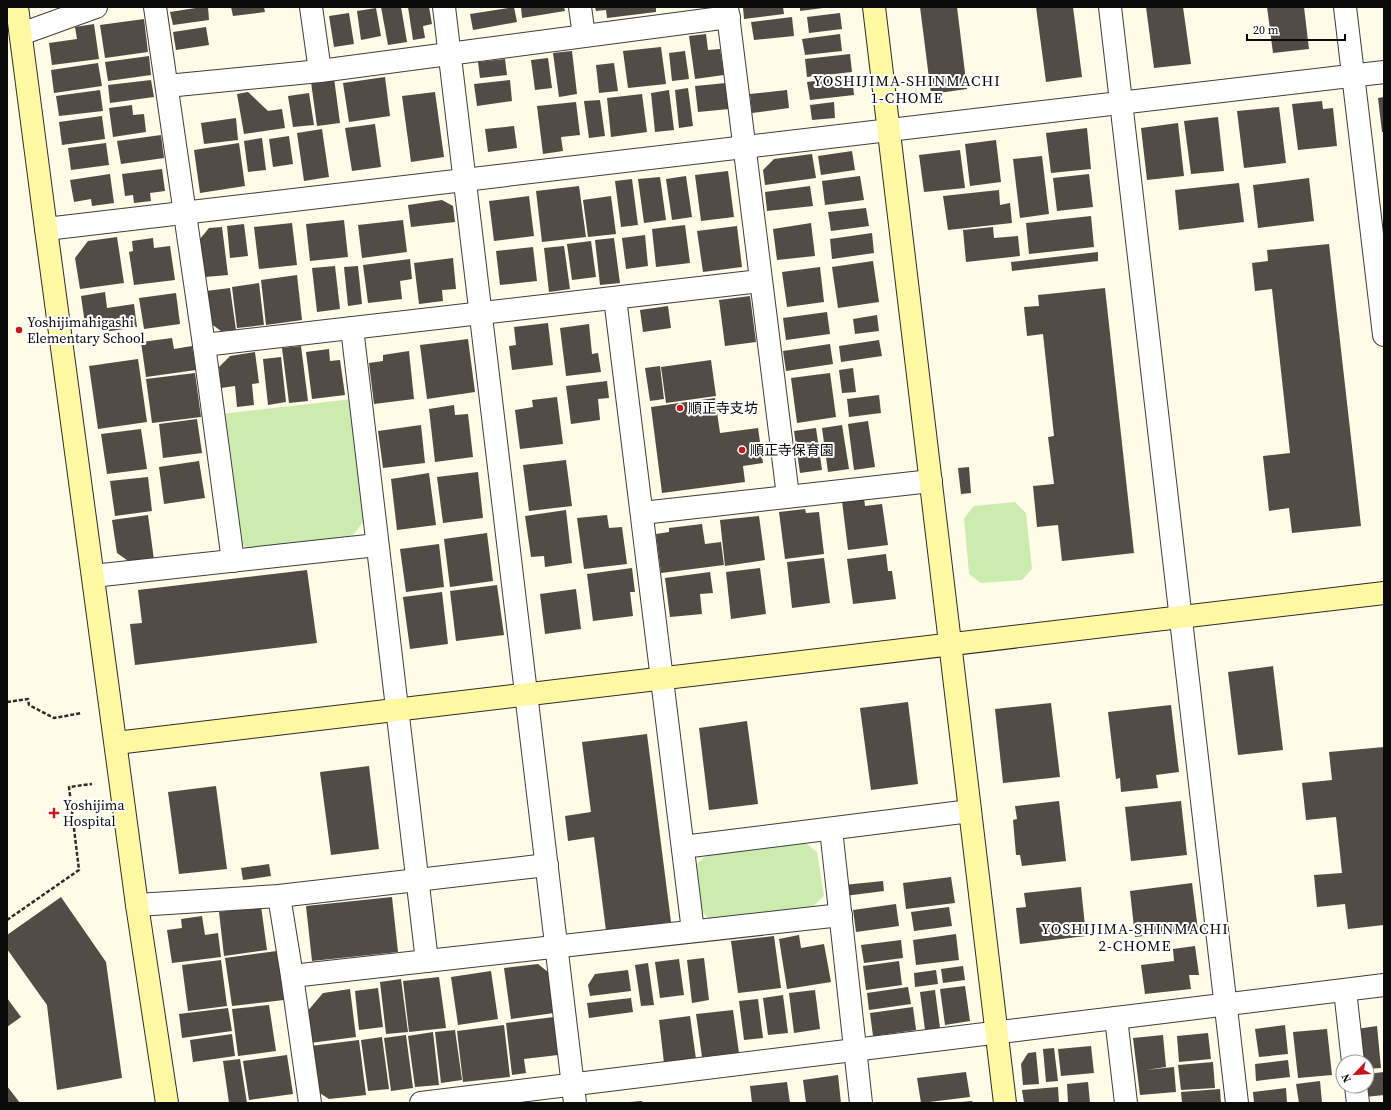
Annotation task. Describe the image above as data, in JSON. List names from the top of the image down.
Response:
{
  "districts": ["YOSHIJIMA-SHINMACHI 1-CHOME", "YOSHIJIMA-SHINMACHI 2-CHOME"],
  "places": {
    "other": ["Yoshijimahigashi Elementary School", "順正寺支坊", "順正寺保育園"],
    "health": ["Yoshijima Hospital"]
  },
  "scale_bar": "20 m",
  "north": "bottom left"
}
